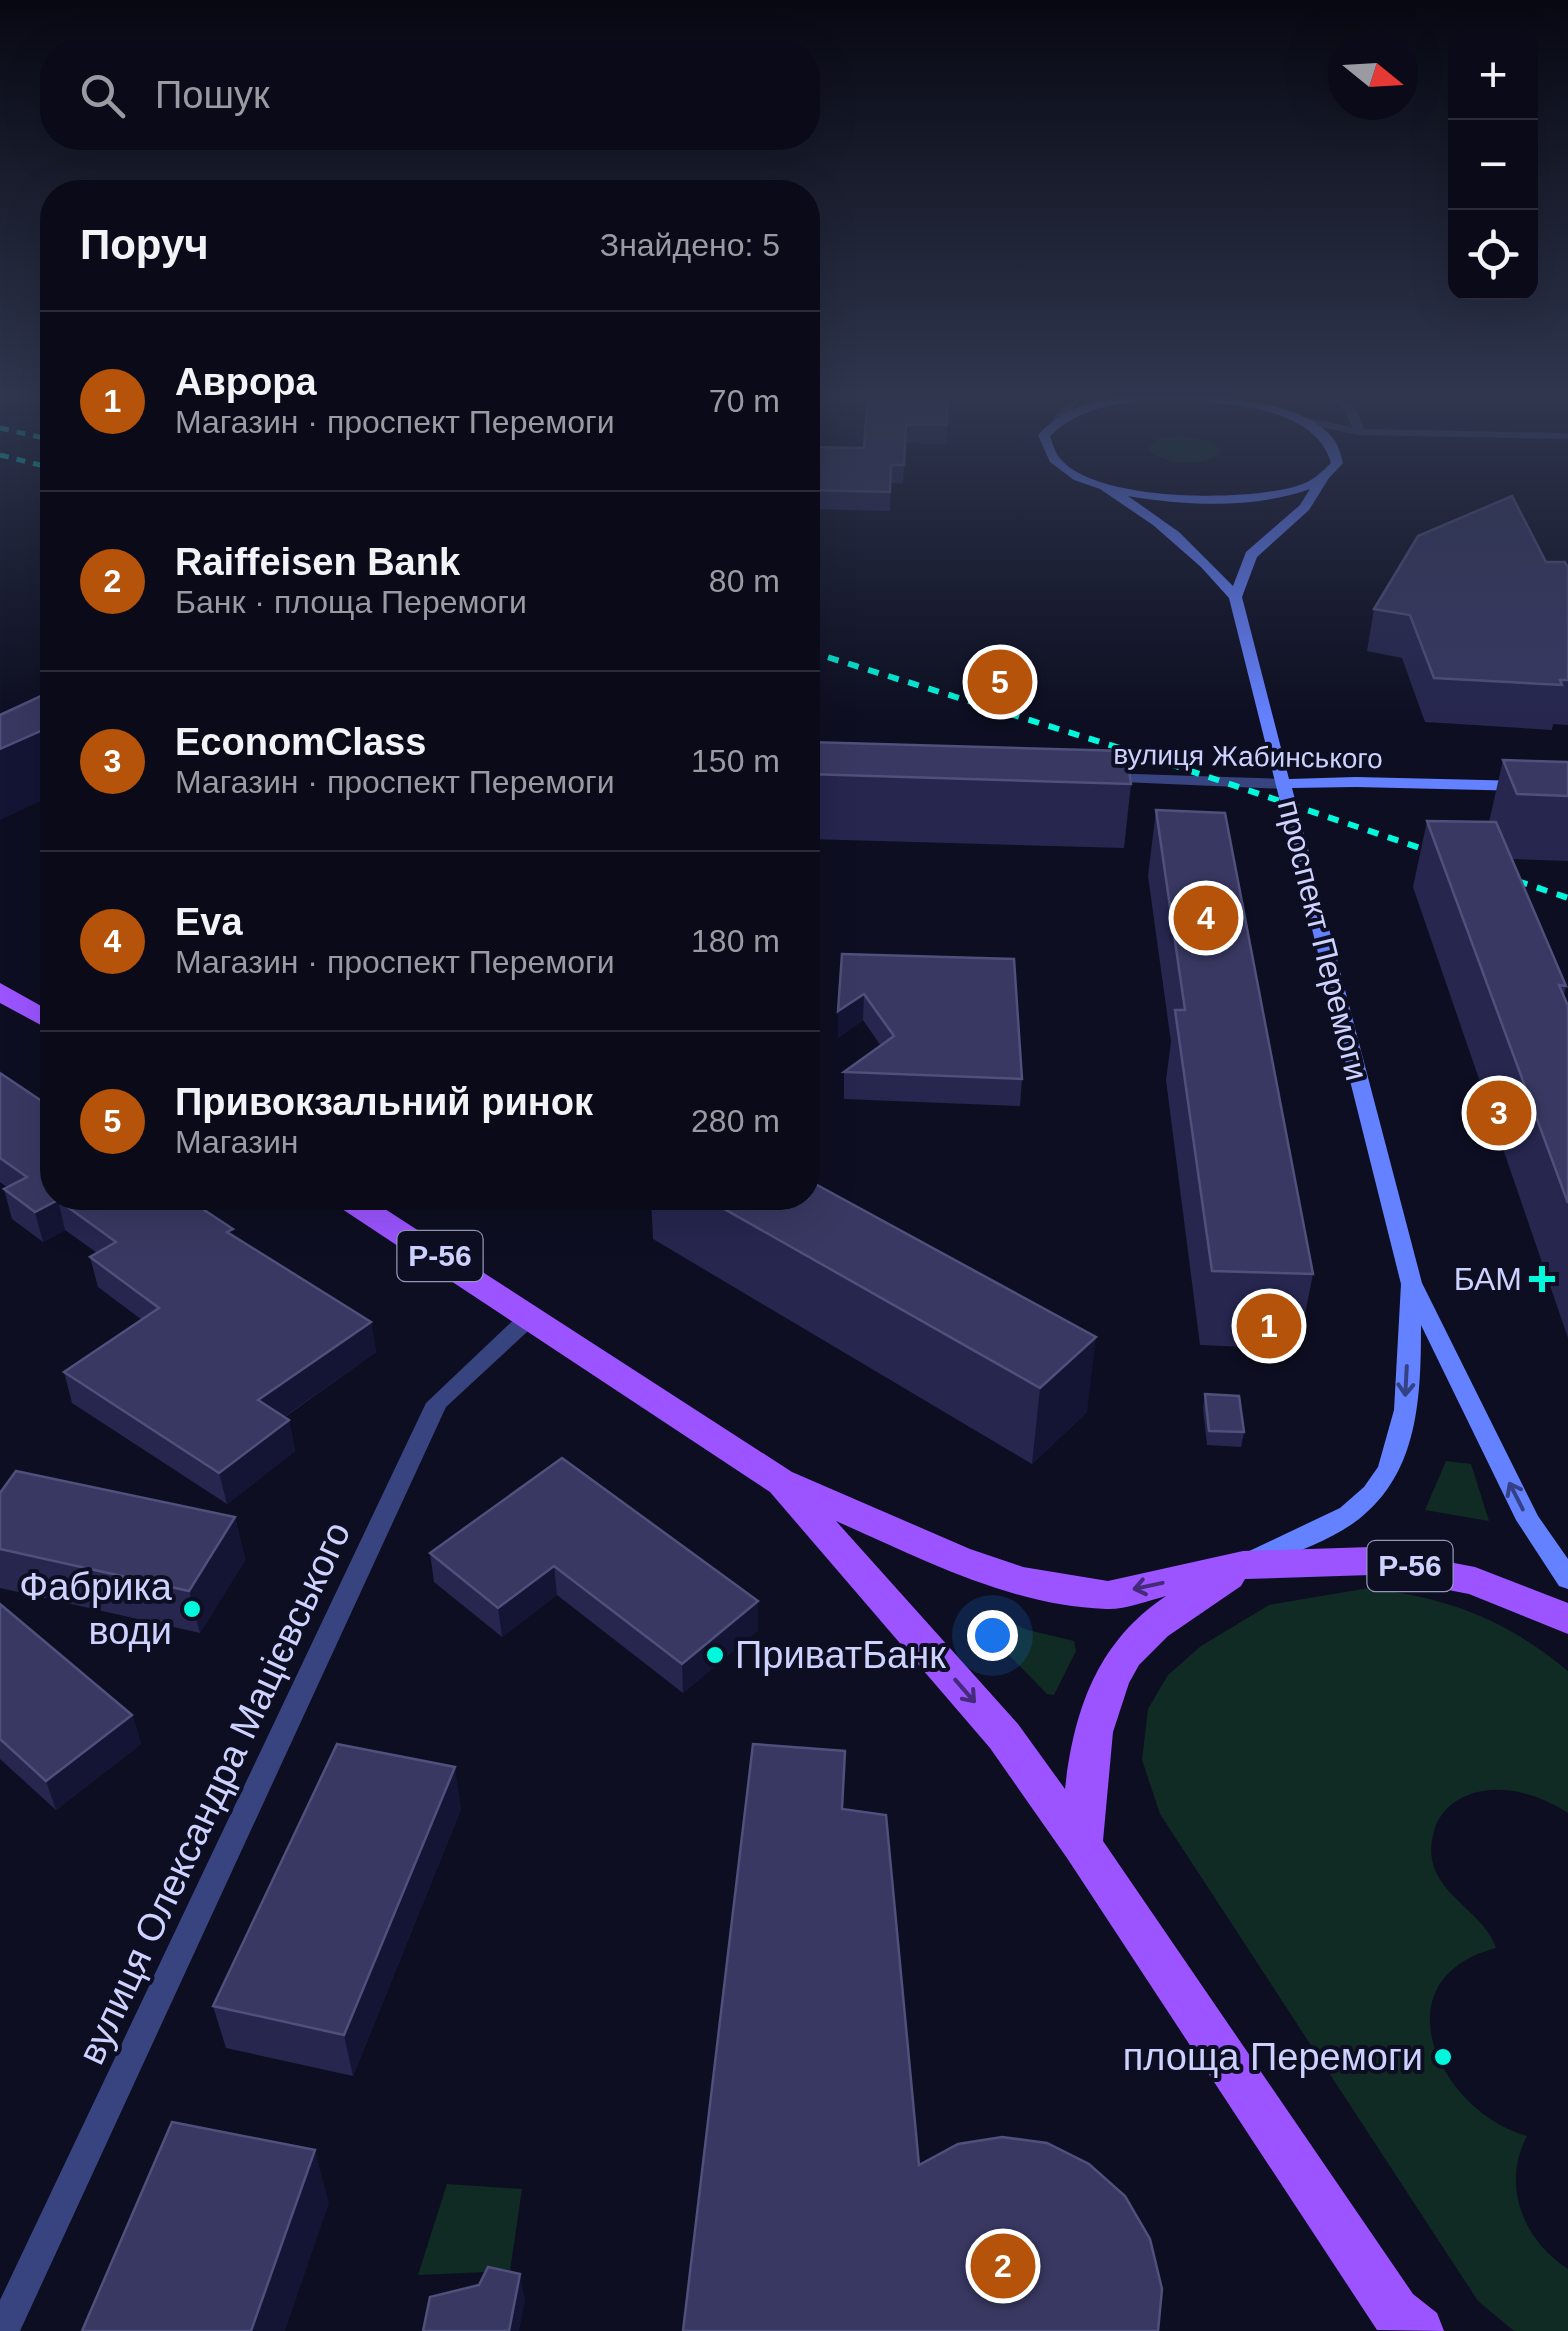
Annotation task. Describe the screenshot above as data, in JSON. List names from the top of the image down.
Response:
{
  "streets": {
    "main road": ["вулиця Жабинського", "проспект Перемоги", "Р-56"],
    "street": ["вулиця Олександра Мацієвського"]
  },
  "crossings": [
    ["вулиця Жабинського", "проспект Перемоги"],
    ["проспект Перемоги", "Р-56"],
    ["Р-56", "вулиця Олександра Мацієвського"]
  ],
  "places": {
    "health": ["БАМ"],
    "other": ["Фабрика води", "ПриватБанк", "площа Перемоги"]
  },
  "north": "right",
  "page": {
    "map_buttons": ["+", "−"],
    "search": "Пошук",
    "heading": ["Поруч", "Знайдено: 5"],
    "list": [
      {
        "mark": "1",
        "name": "Аврора",
        "note": "Магазин · проспект Перемоги",
        "value": "70 m"
      },
      {
        "mark": "2",
        "name": "Raiffeisen Bank",
        "note": "Банк · площа Перемоги",
        "value": "80 m"
      },
      {
        "mark": "3",
        "name": "EconomClass",
        "note": "Магазин · проспект Перемоги",
        "value": "150 m"
      },
      {
        "mark": "4",
        "name": "Eva",
        "note": "Магазин · проспект Перемоги",
        "value": "180 m"
      },
      {
        "mark": "5",
        "name": "Привокзальний ринок",
        "note": "Магазин",
        "value": "280 m"
      }
    ],
    "pins": [
      "5",
      "4",
      "3",
      "1",
      "2"
    ]
  }
}
